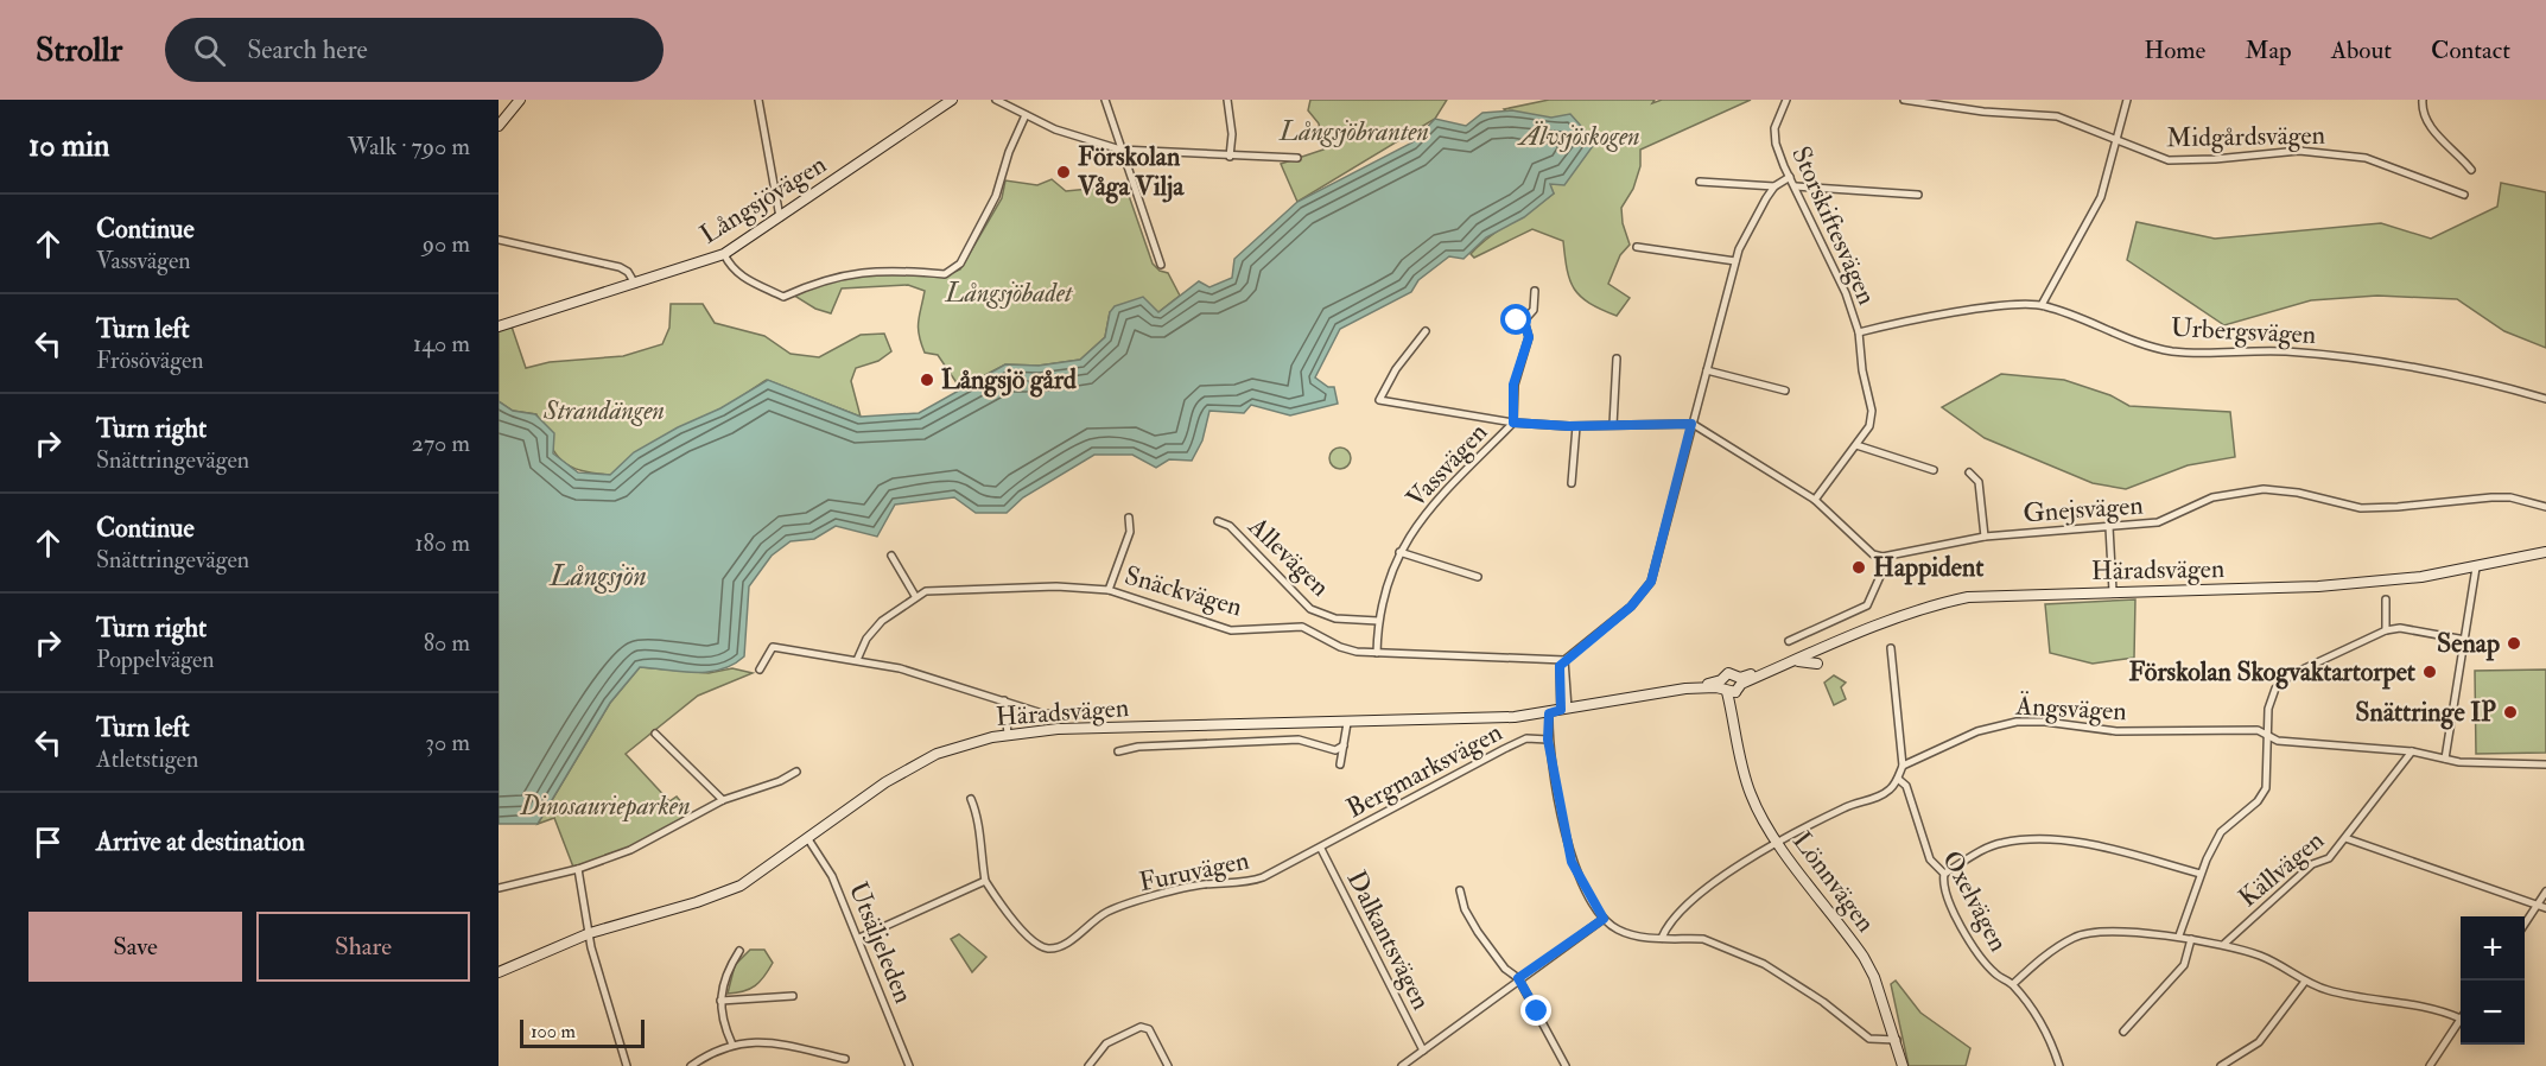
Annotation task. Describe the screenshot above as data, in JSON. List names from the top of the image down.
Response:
{
  "streets": {
    "street": [
      "Midgårdsvägen",
      "Långsjövägen",
      "Storskiftesvägen",
      "Urbergsvägen",
      "Vassvägen",
      "Gnejsvägen",
      "Allevägen",
      "Häradsvägen",
      "Snäckvägen",
      "Ängsvägen",
      "Bergmarksvägen",
      "Källvägen",
      "Furuvägen",
      "Lönnvägen",
      "Oxelvägen",
      "Dalkantsvägen",
      "Utsäljeleden"
    ]
  },
  "crossings": [
    ["Storskiftesvägen", "Urbergsvägen"],
    ["Vassvägen", "Allevägen"],
    ["Vassvägen", "Snäckvägen"],
    ["Häradsvägen", "Lönnvägen"],
    ["Häradsvägen", "Utsäljeleden"],
    ["Ängsvägen", "Källvägen"],
    ["Bergmarksvägen", "Furuvägen"],
    ["Bergmarksvägen", "Dalkantsvägen"],
    ["Furuvägen", "Dalkantsvägen"]
  ],
  "water": ["Långsjön"],
  "parks": [
    "Långsjöbranten",
    "Älvsjöskogen",
    "Långsjöbadet",
    "Strandängen",
    "Dinosaurieparken"
  ],
  "places": [
    "Förskolan Våga Vilja",
    "Långsjö gård",
    "Happident",
    "Senap",
    "Förskolan Skogvaktartorpet",
    "Snättringe IP"
  ],
  "scale_bar": "100 m",
  "page": {
    "header": "Strollr",
    "search": "Search here",
    "nav": [
      "Home",
      "Map",
      "About",
      "Contact"
    ],
    "heading": ["10 min", "Walk · 790 m"],
    "list": [
      ["Continue", "Vassvägen", "90 m"],
      ["Turn left", "Frösövägen", "140 m"],
      ["Turn right", "Snättringevägen", "270 m"],
      ["Continue", "Snättringevägen", "180 m"],
      ["Turn right", "Poppelvägen", "80 m"],
      ["Turn left", "Atletstigen", "30 m"],
      "Arrive at destination"
    ],
    "buttons": ["Save", "Share"],
    "map_buttons": ["+", "−"],
    "scale": "100 m"
  }
}
